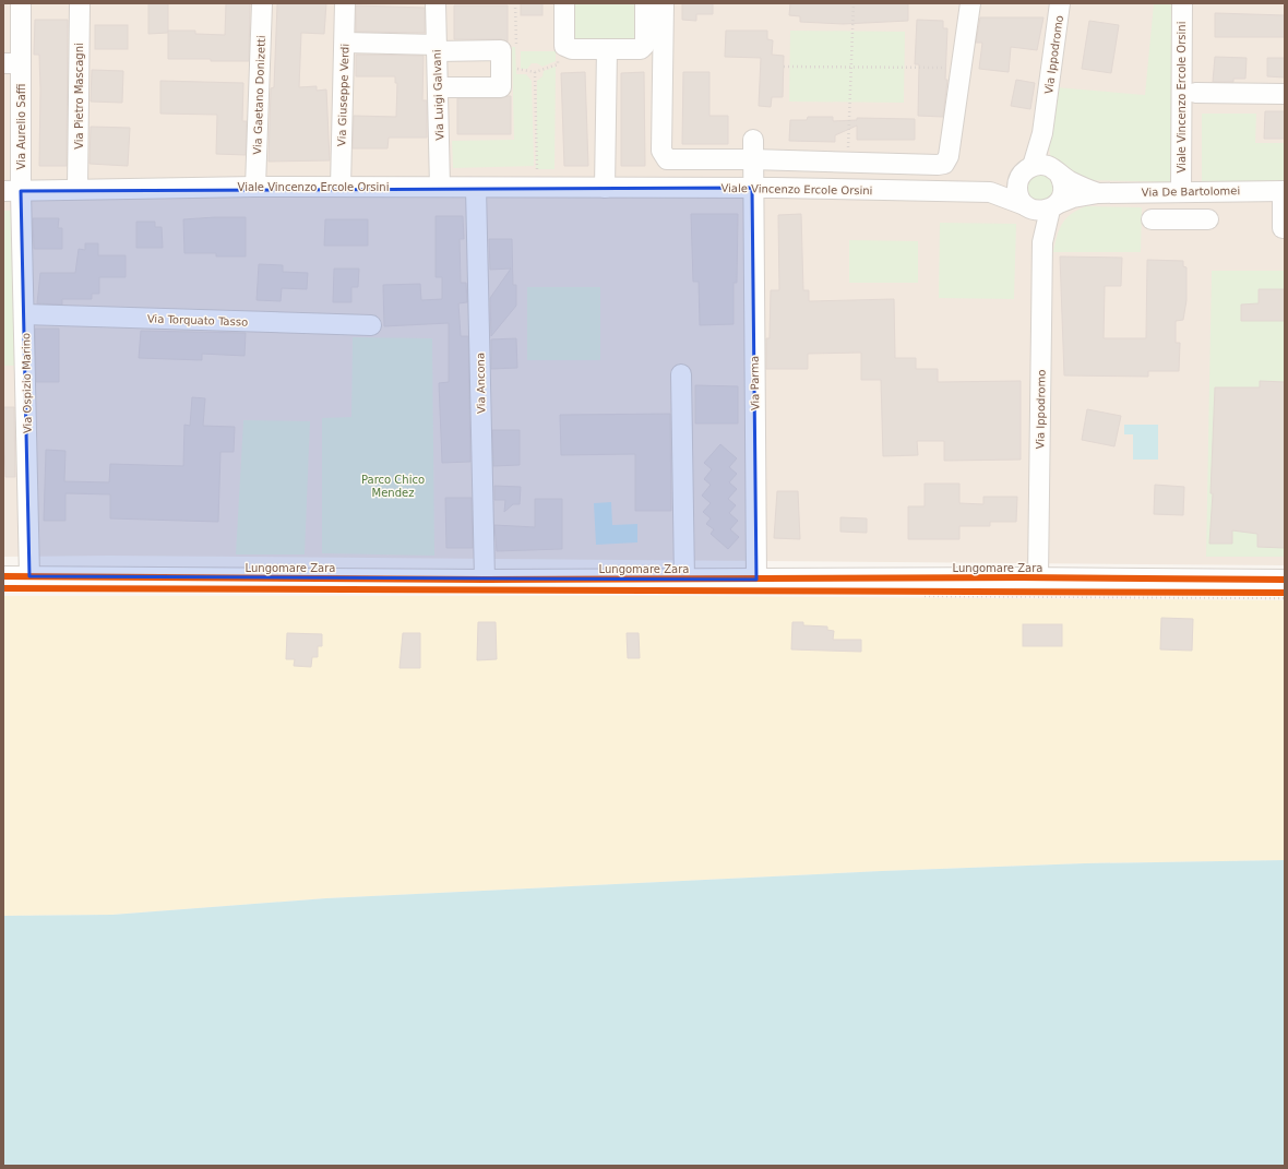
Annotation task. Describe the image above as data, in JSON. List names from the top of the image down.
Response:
{
  "streets": {
    "street": [
      "Via Ippodromo",
      "Via Gaetano Donizetti",
      "Via Giuseppe Verdi",
      "Via Luigi Galvani",
      "Via Pietro Mascagni",
      "Viale Vincenzo Ercole Orsini",
      "Via Aurelio Saffi",
      "Via De Bartolomei",
      "Via Torquato Tasso",
      "Via Ospizio Marino",
      "Via Ancona",
      "Via Parma",
      "Lungomare Zara"
    ]
  },
  "crossings": [
    ["Via Ippodromo", "Via De Bartolomei"],
    ["Via Ippodromo", "Lungomare Zara"],
    ["Via Gaetano Donizetti", "Viale Vincenzo Ercole Orsini"],
    ["Via Giuseppe Verdi", "Viale Vincenzo Ercole Orsini"],
    ["Via Luigi Galvani", "Viale Vincenzo Ercole Orsini"],
    ["Via Pietro Mascagni", "Viale Vincenzo Ercole Orsini"],
    ["Viale Vincenzo Ercole Orsini", "Via Aurelio Saffi"],
    ["Viale Vincenzo Ercole Orsini", "Via De Bartolomei"],
    ["Viale Vincenzo Ercole Orsini", "Via Ospizio Marino"],
    ["Viale Vincenzo Ercole Orsini", "Via Ancona"],
    ["Viale Vincenzo Ercole Orsini", "Via Parma"],
    ["Via Aurelio Saffi", "Via Ospizio Marino"],
    ["Via Torquato Tasso", "Via Ospizio Marino"],
    ["Via Ospizio Marino", "Lungomare Zara"],
    ["Via Ancona", "Lungomare Zara"],
    ["Via Parma", "Lungomare Zara"]
  ],
  "parks": ["Parco Chico Mendez"]
}
